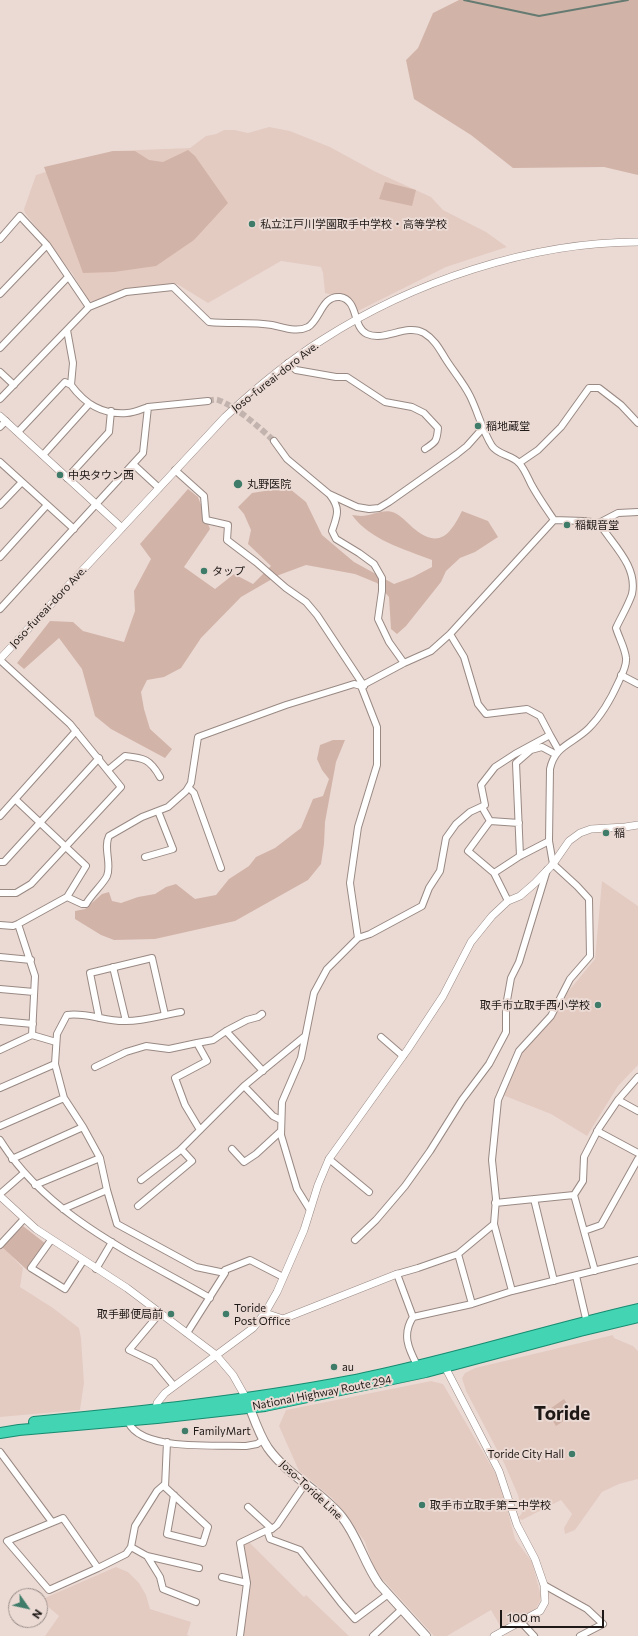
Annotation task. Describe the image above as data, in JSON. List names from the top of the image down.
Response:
{
  "streets": {
    "highway": ["National Highway Route 294"],
    "main road": ["Joso-Toride Line"],
    "street": ["Joso-fureai-doro Ave."]
  },
  "crossings": [
    ["National Highway Route 294", "Joso-Toride Line"]
  ],
  "districts": ["Toride"],
  "places": [
    "私立江戸川学園取手中学校・高等学校",
    "稲地蔵堂",
    "中央タウン西",
    "丸野医院",
    "稲観音堂",
    "タップ",
    "稲",
    "取手市立取手西小学校",
    "取手郵便局前",
    "Toride Post Office",
    "au",
    "FamilyMart",
    "Toride City Hall",
    "取手市立取手第二中学校"
  ],
  "scale_bar": "100 m",
  "north": "bottom right"
}
